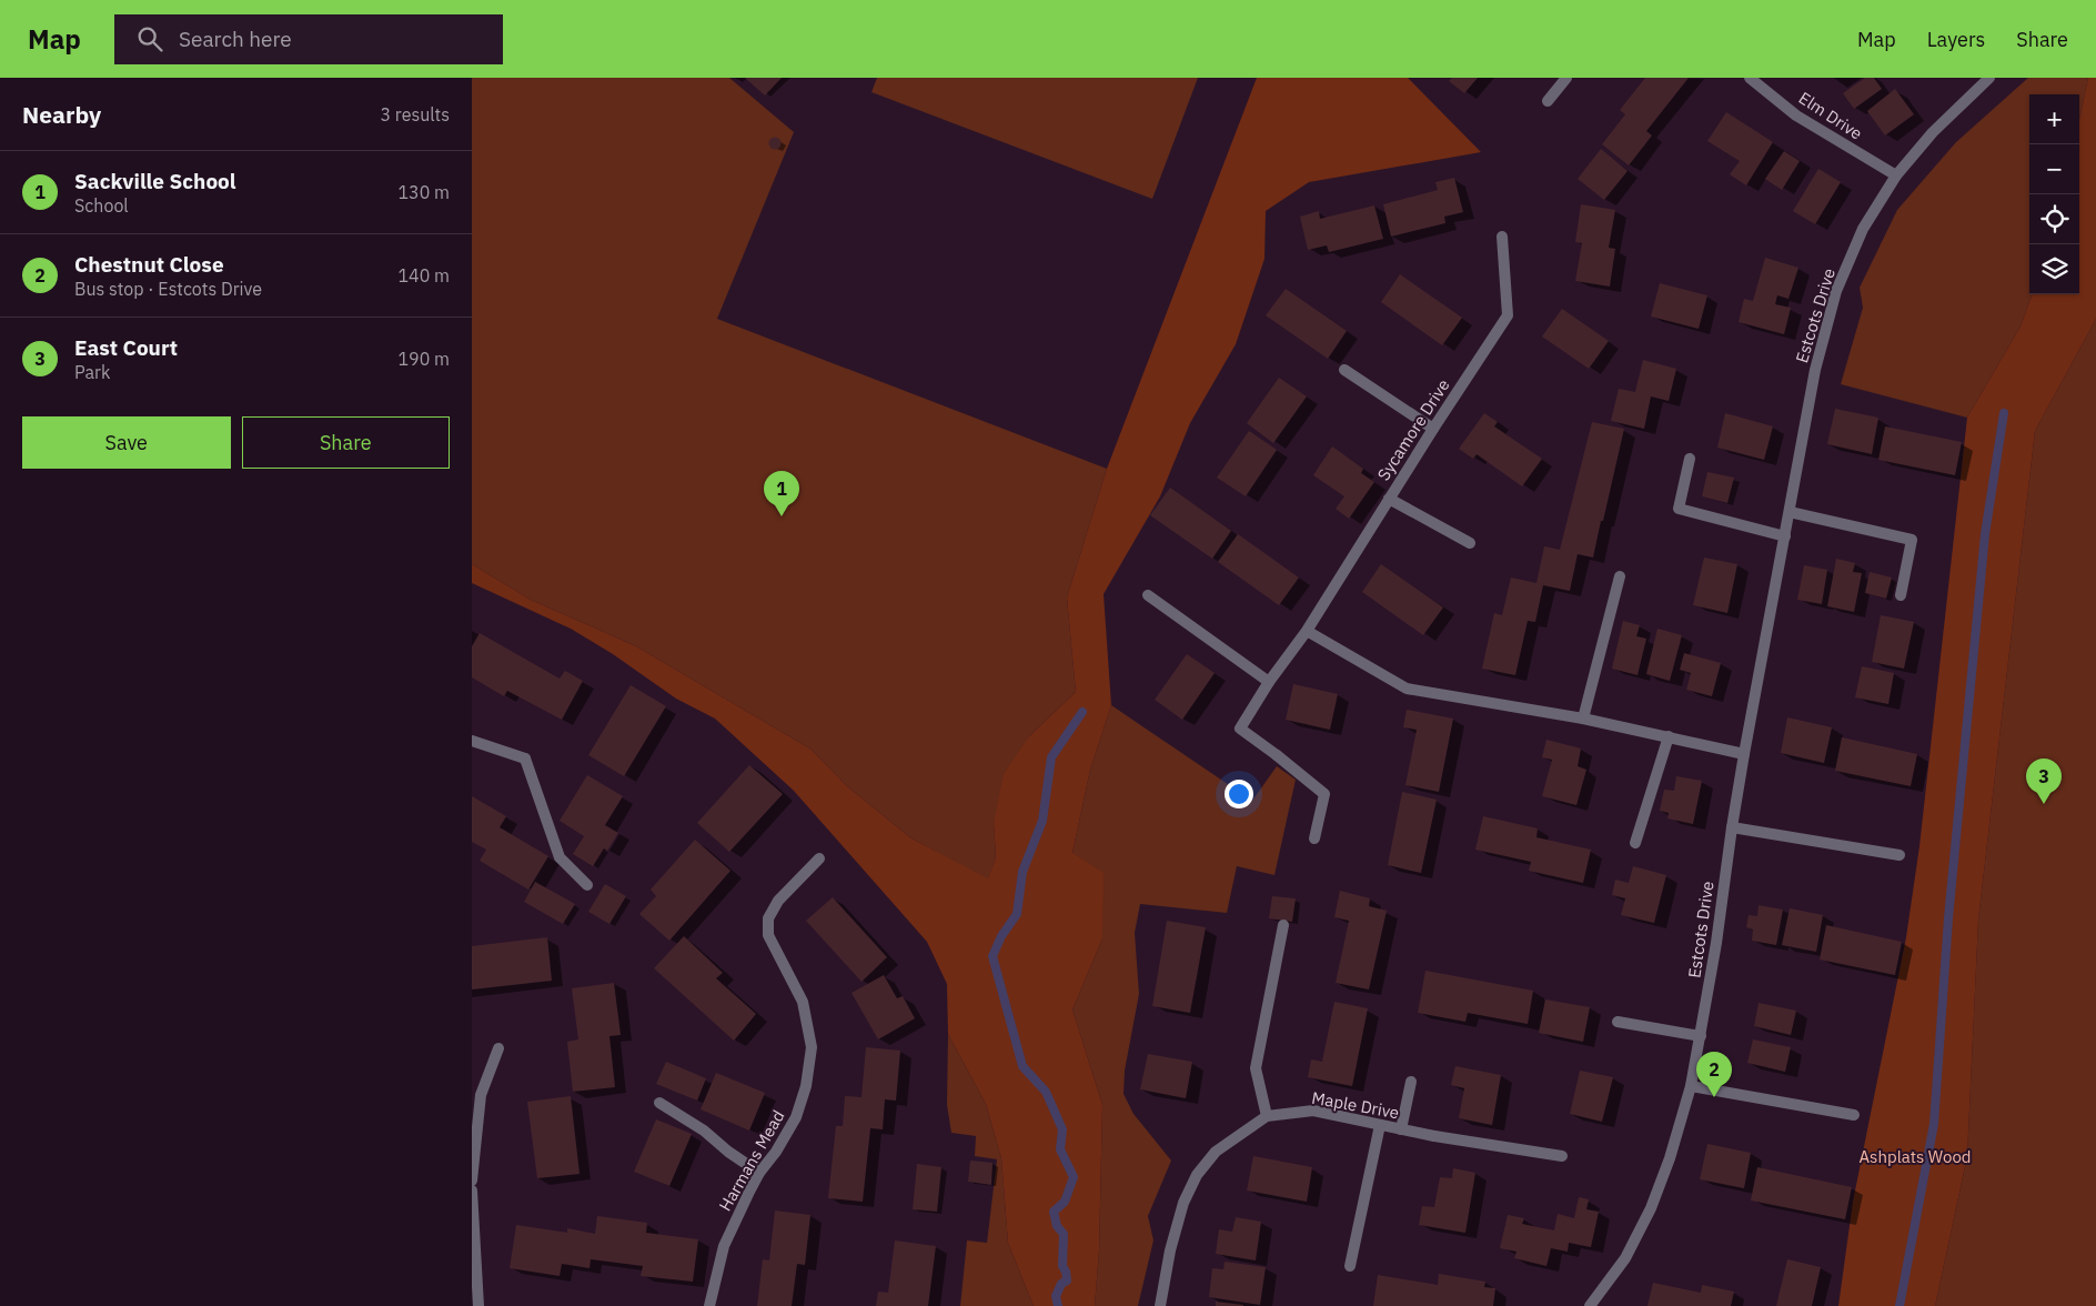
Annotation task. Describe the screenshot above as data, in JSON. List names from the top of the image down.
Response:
{
  "streets": {
    "street": [
      "Elm Drive",
      "Estcots Drive",
      "Sycamore Drive",
      "Maple Drive",
      "Harmans Mead"
    ]
  },
  "crossings": [
    ["Elm Drive", "Estcots Drive"]
  ],
  "parks": ["Ashplats Wood"],
  "page": {
    "header": "Map",
    "search": "Search here",
    "nav": ["Map", "Layers", "Share"],
    "heading": ["Nearby", "3 results"],
    "map_buttons": ["+", "−"],
    "list": [
      {
        "mark": "1",
        "name": "Sackville School",
        "note": "School",
        "value": "130 m"
      },
      {
        "mark": "2",
        "name": "Chestnut Close",
        "note": "Bus stop · Estcots Drive",
        "value": "140 m"
      },
      {
        "mark": "3",
        "name": "East Court",
        "note": "Park",
        "value": "190 m"
      }
    ],
    "buttons": ["Save", "Share"],
    "pins": ["1", "3", "2"]
  }
}
